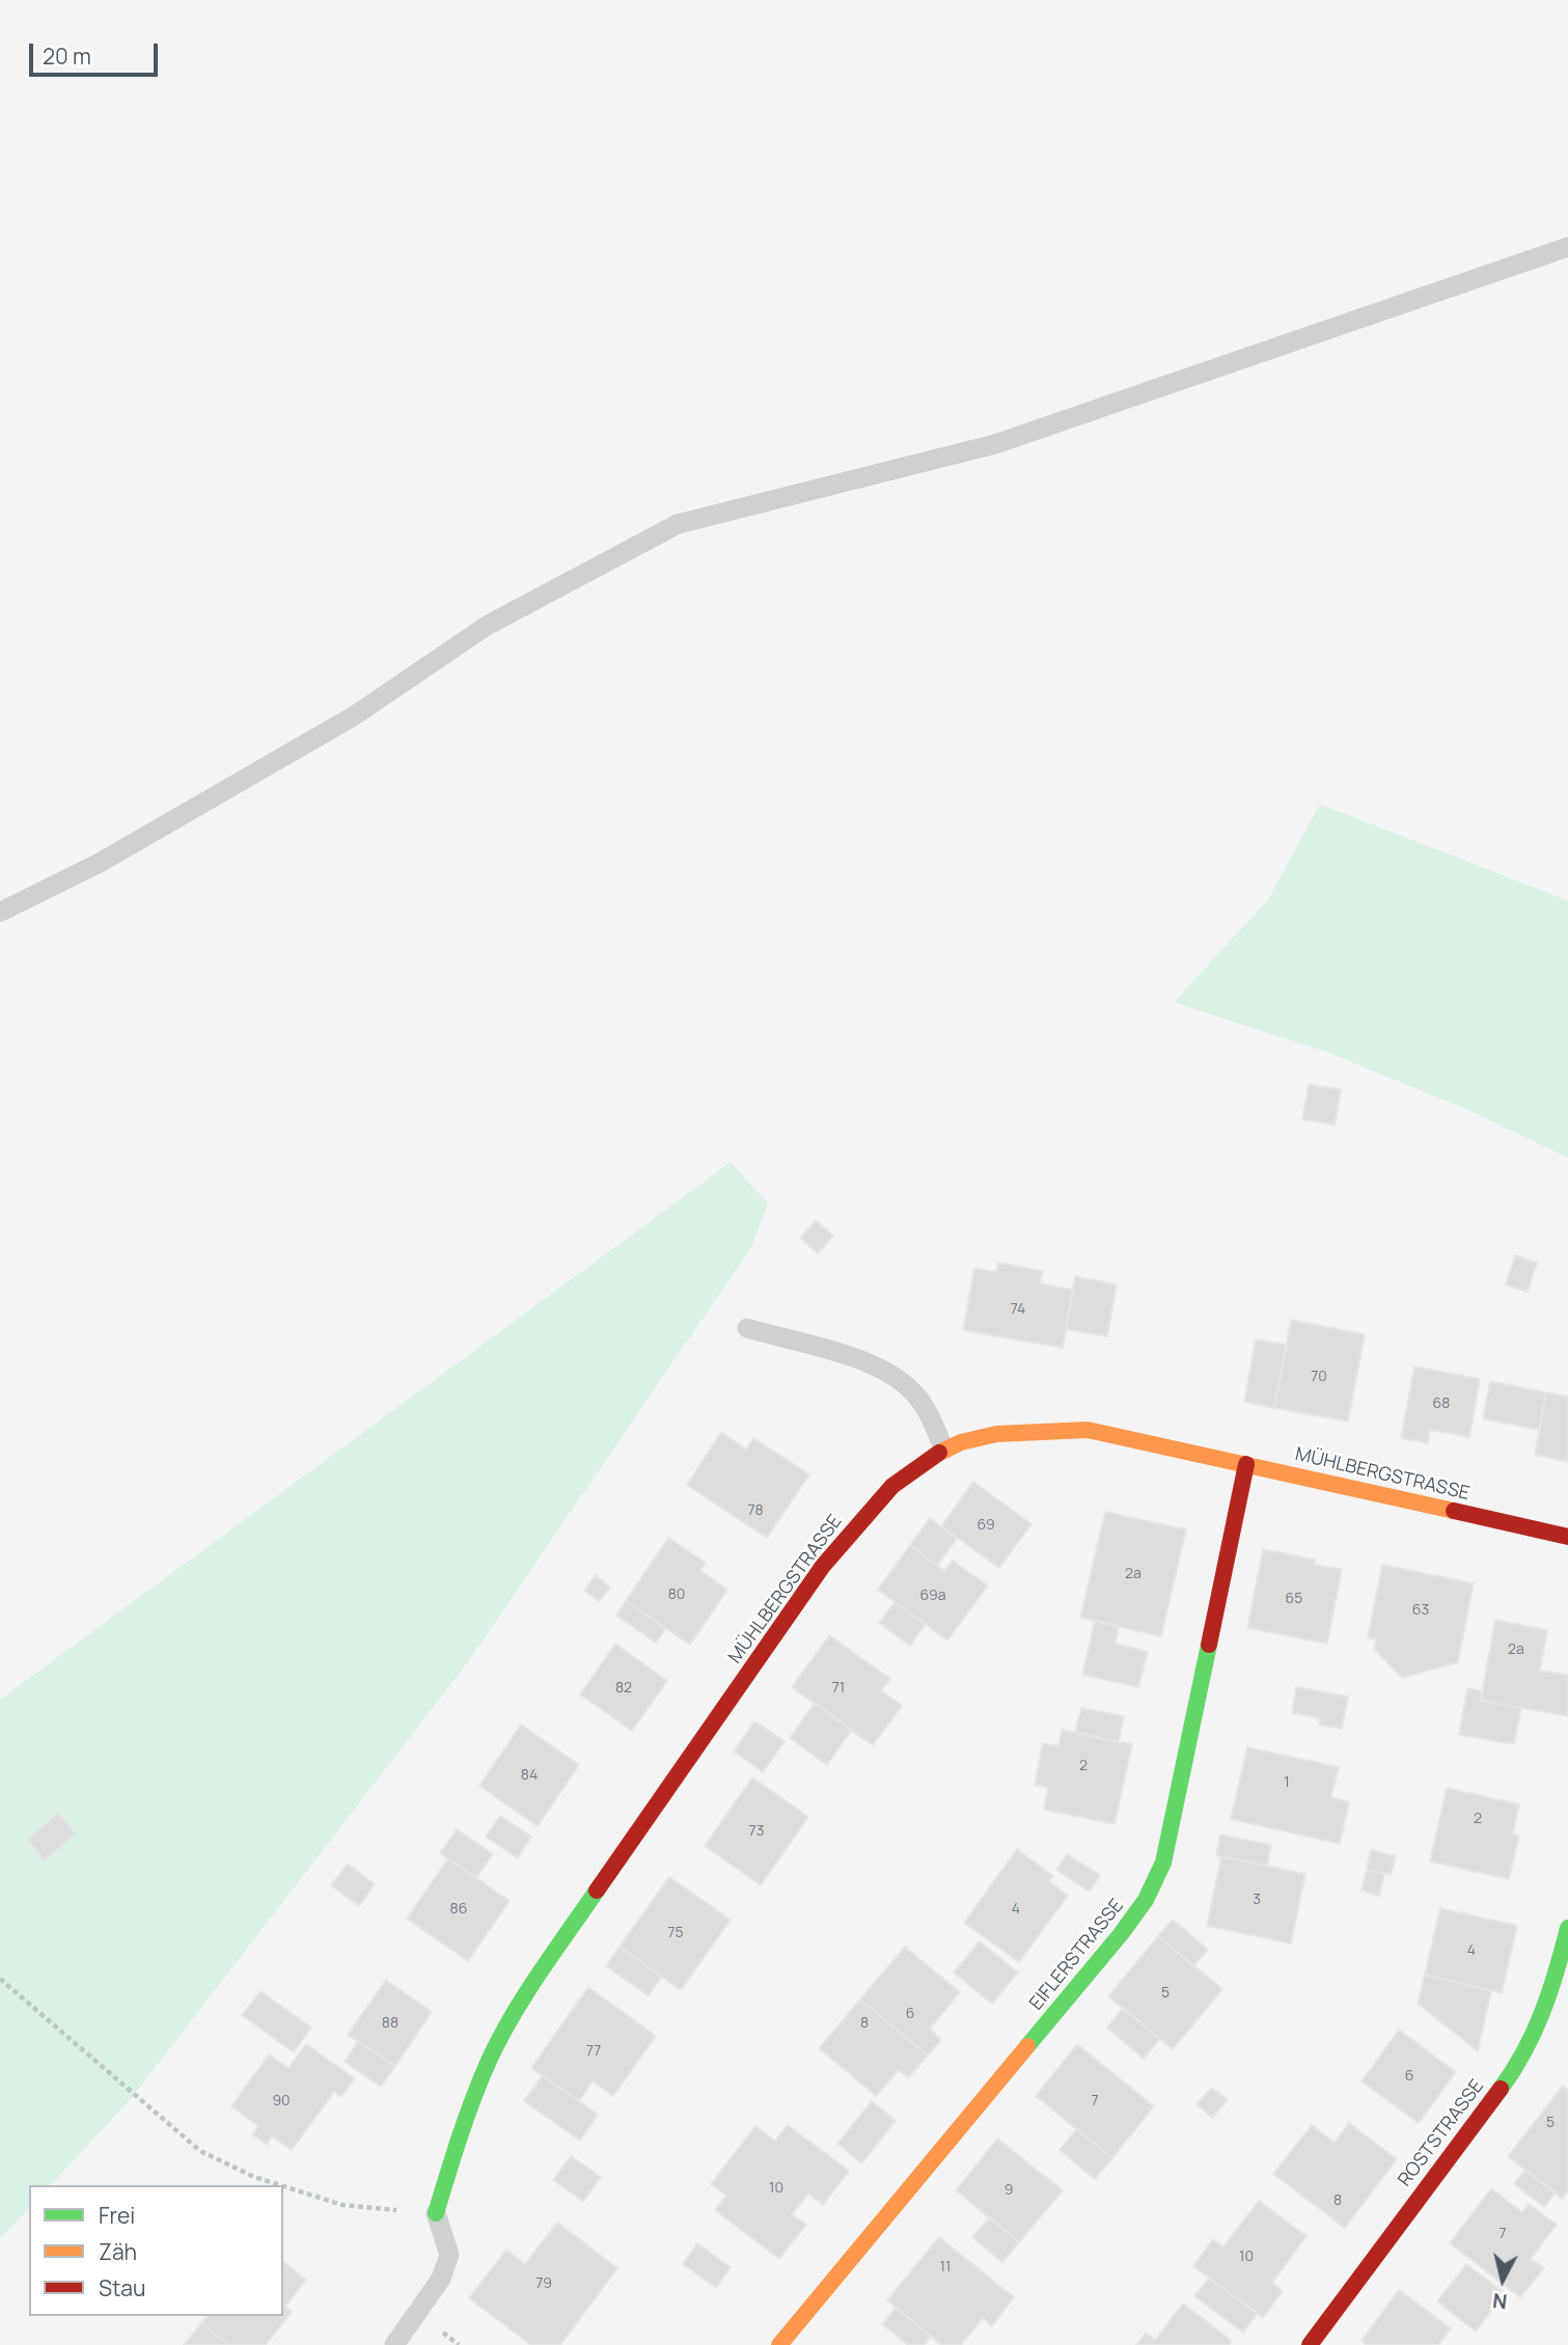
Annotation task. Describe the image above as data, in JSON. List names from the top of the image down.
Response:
{
  "streets": {
    "street": ["MÜHLBERGSTRASSE", "EIFLERSTRASSE", "ROSTSTRASSE"]
  },
  "crossings": [
    ["MÜHLBERGSTRASSE", "EIFLERSTRASSE"]
  ],
  "house_numbers": [
    "74",
    "70",
    "68",
    "78",
    "69",
    "2a",
    "80",
    "69a",
    "65",
    "63",
    "2a",
    "82",
    "71",
    "2",
    "84",
    "1",
    "2",
    "73",
    "3",
    "86",
    "4",
    "75",
    "4",
    "5",
    "6",
    "88",
    "8",
    "77",
    "6",
    "90",
    "7",
    "5",
    "10",
    "9",
    "8",
    "7",
    "10",
    "11",
    "79"
  ],
  "legend": ["Frei", "Zäh", "Stau"],
  "scale_bar": "20 m",
  "north": "bottom"
}
